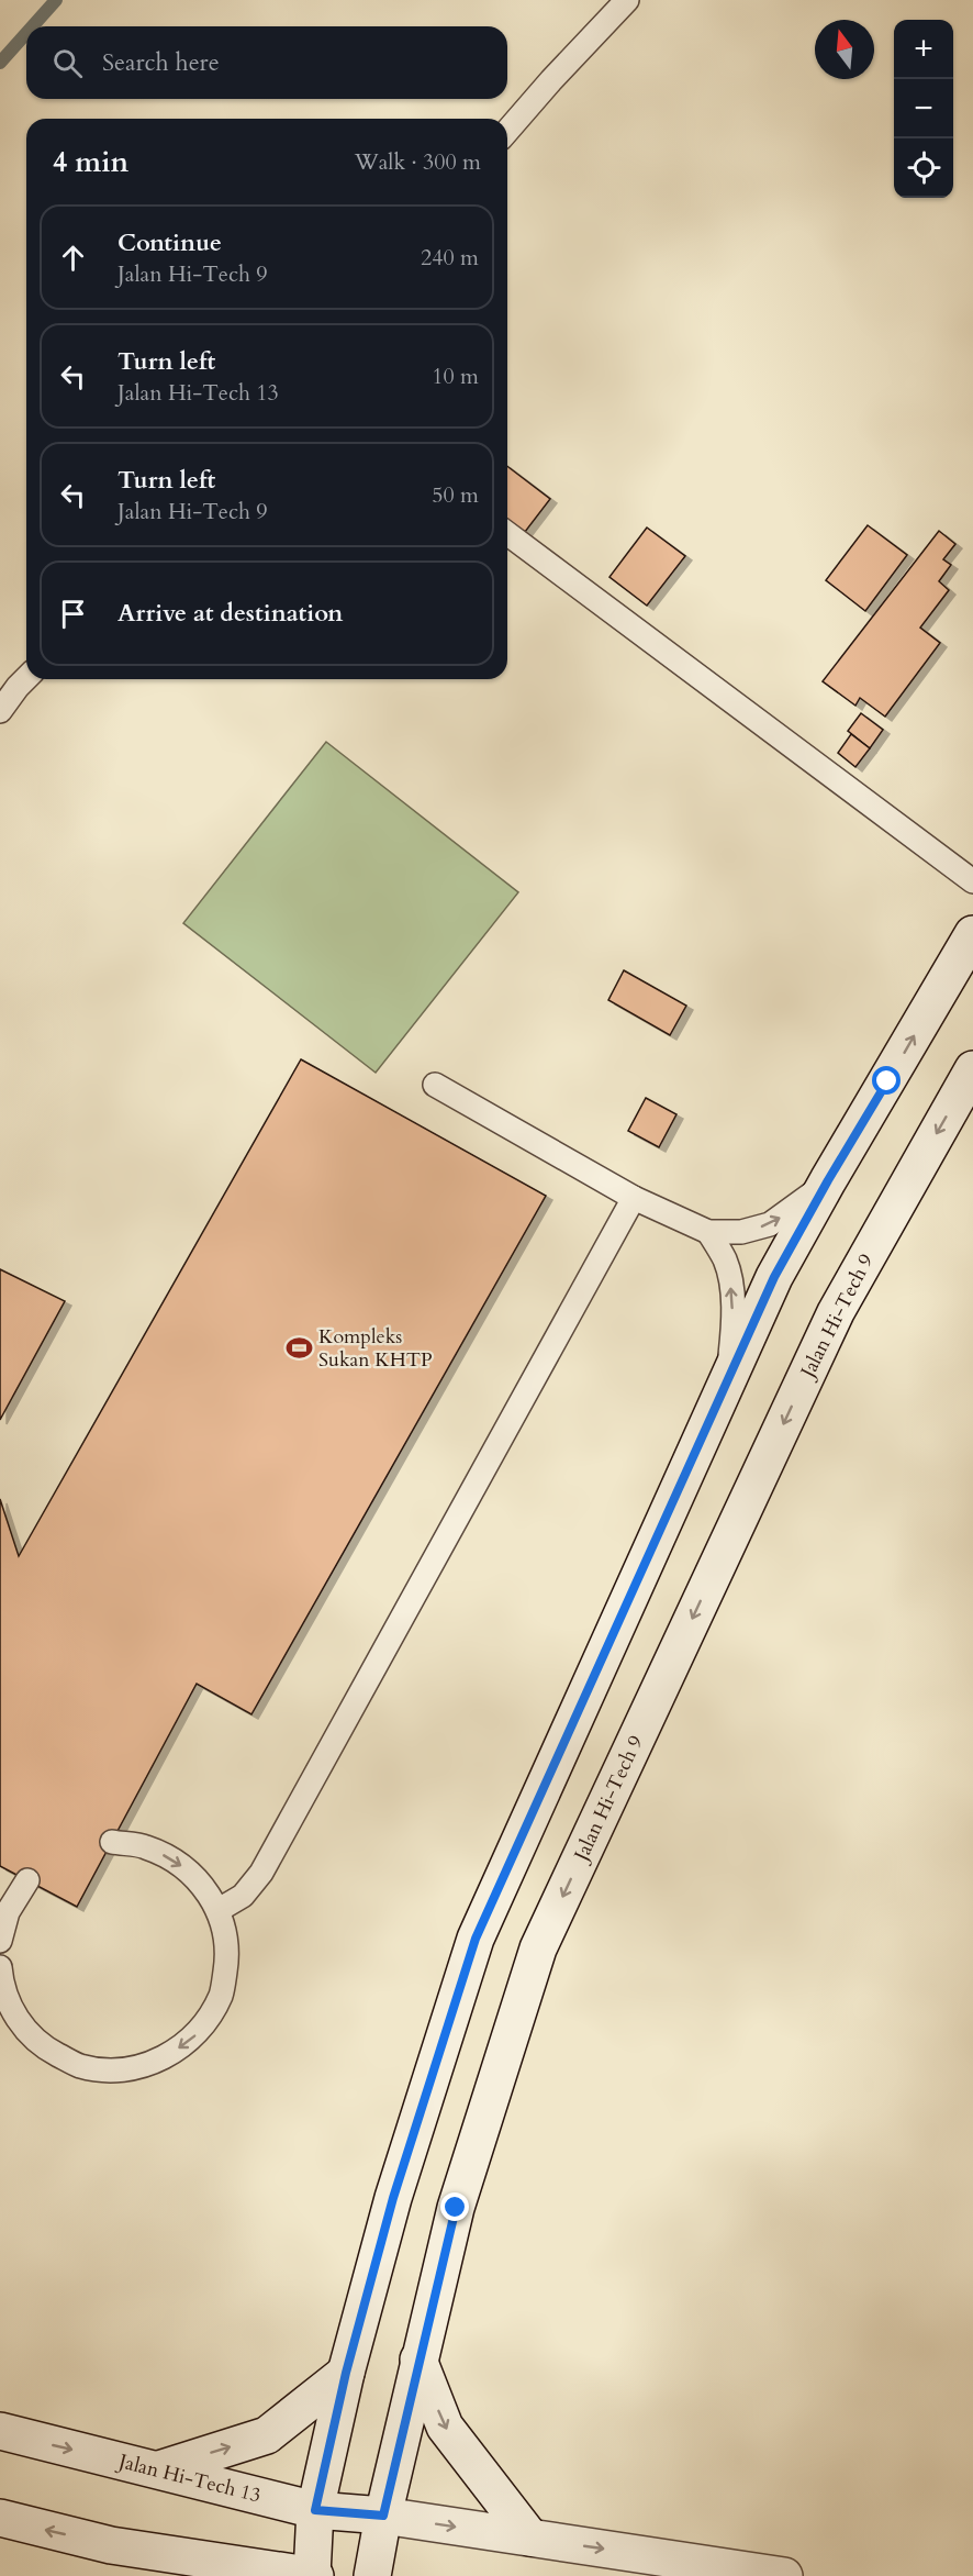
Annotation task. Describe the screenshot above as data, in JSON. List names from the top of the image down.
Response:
{
  "streets": {
    "main road": ["Jalan Hi-Tech 9", "Jalan Hi-Tech 13"]
  },
  "crossings": [
    ["Jalan Hi-Tech 9", "Jalan Hi-Tech 13"]
  ],
  "places": {
    "sports": ["Kompleks Sukan KHTP"]
  },
  "north": "top",
  "page": {
    "map_buttons": ["+", "−"],
    "search": "Search here",
    "heading": ["4 min", "Walk · 300 m"],
    "list": [
      ["Continue", "Jalan Hi-Tech 9", "240 m"],
      ["Turn left", "Jalan Hi-Tech 13", "10 m"],
      ["Turn left", "Jalan Hi-Tech 9", "50 m"],
      "Arrive at destination"
    ]
  }
}
